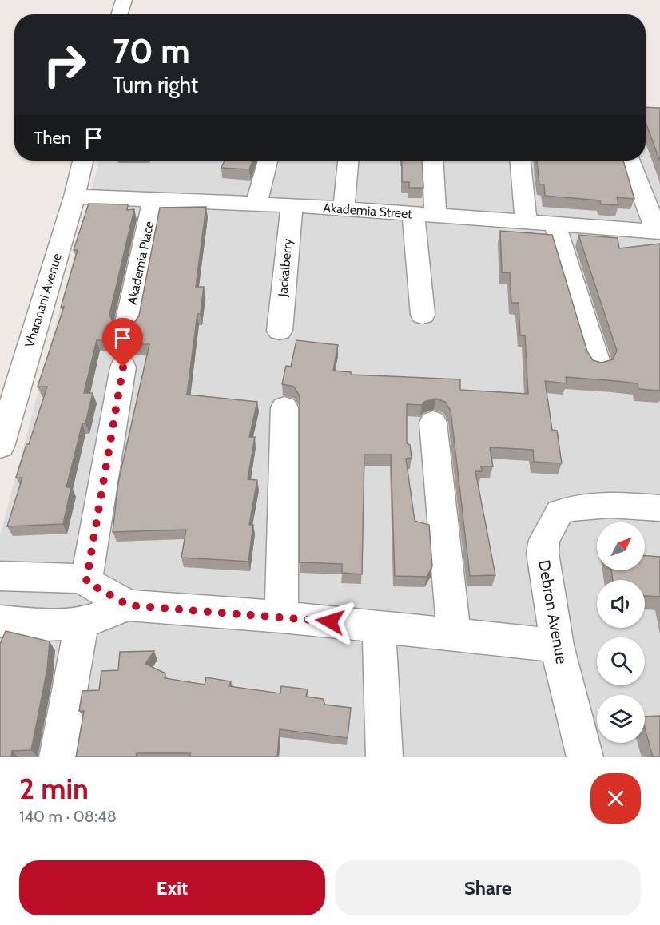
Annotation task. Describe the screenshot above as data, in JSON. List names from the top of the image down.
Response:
{
  "streets": {
    "street": [
      "Akademia Street",
      "Akademia Place",
      "Jackalberry",
      "Vharanani Avenue",
      "Debron Avenue"
    ]
  },
  "crossings": [
    ["Akademia Street", "Akademia Place"],
    ["Akademia Street", "Jackalberry"],
    ["Akademia Street", "Vharanani Avenue"]
  ],
  "north": "top right",
  "page": {
    "turn": ["70 m", "Turn right"],
    "then": "Then",
    "heading": ["2 min", "140 m · 08:48"],
    "buttons": ["Exit", "Share"]
  }
}
